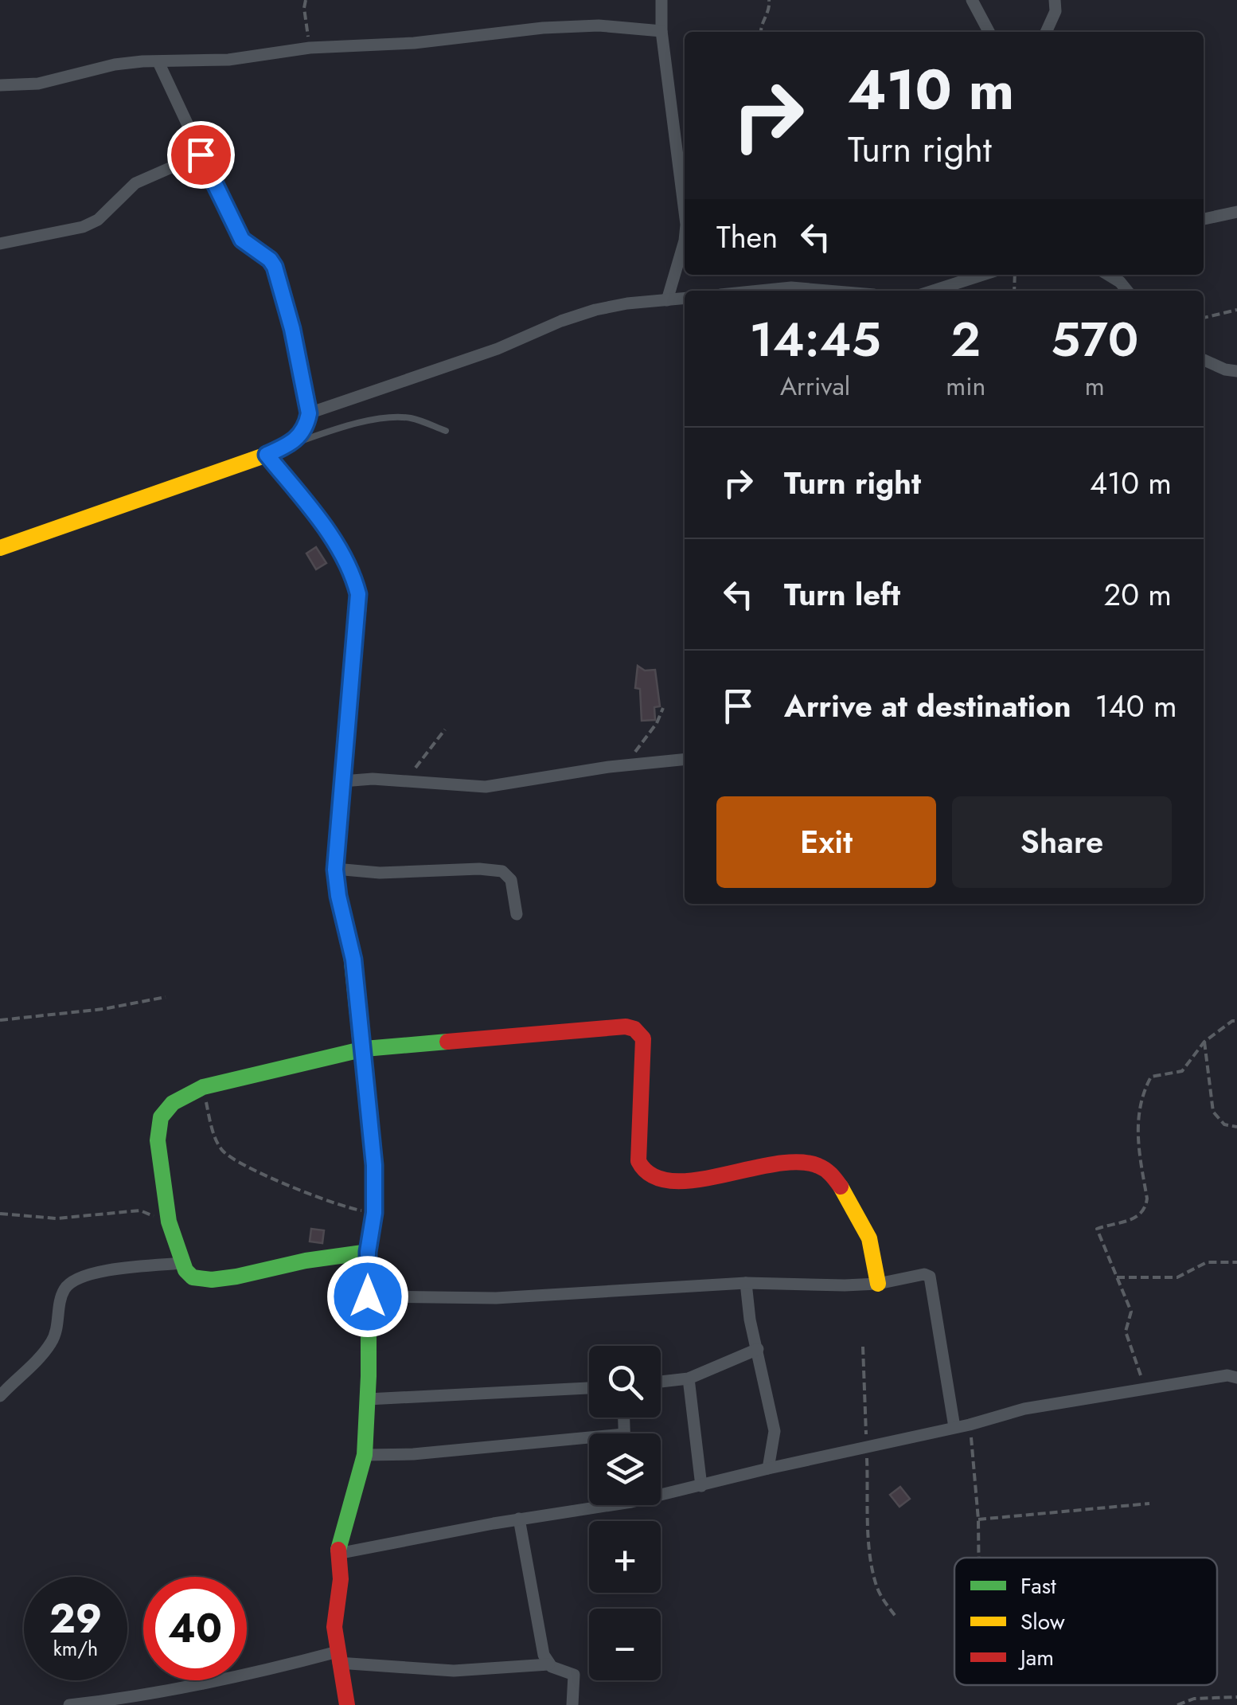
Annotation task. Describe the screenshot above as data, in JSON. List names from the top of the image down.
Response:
{
  "legend": ["Fast", "Slow", "Jam"],
  "page": {
    "turn": ["410 m", "Turn right"],
    "then": "Then",
    "eta": [
      "14:45",
      "Arrival",
      "2",
      "min",
      "570",
      "m"
    ],
    "list": [
      {
        "name": "Turn right",
        "value": "410 m"
      },
      {
        "name": "Turn left",
        "value": "20 m"
      },
      {
        "name": "Arrive at destination",
        "value": "140 m"
      }
    ],
    "buttons": ["Exit", "Share"],
    "map_buttons": ["+", "−"],
    "speed": "29 km/h",
    "limit": "40"
  }
}
